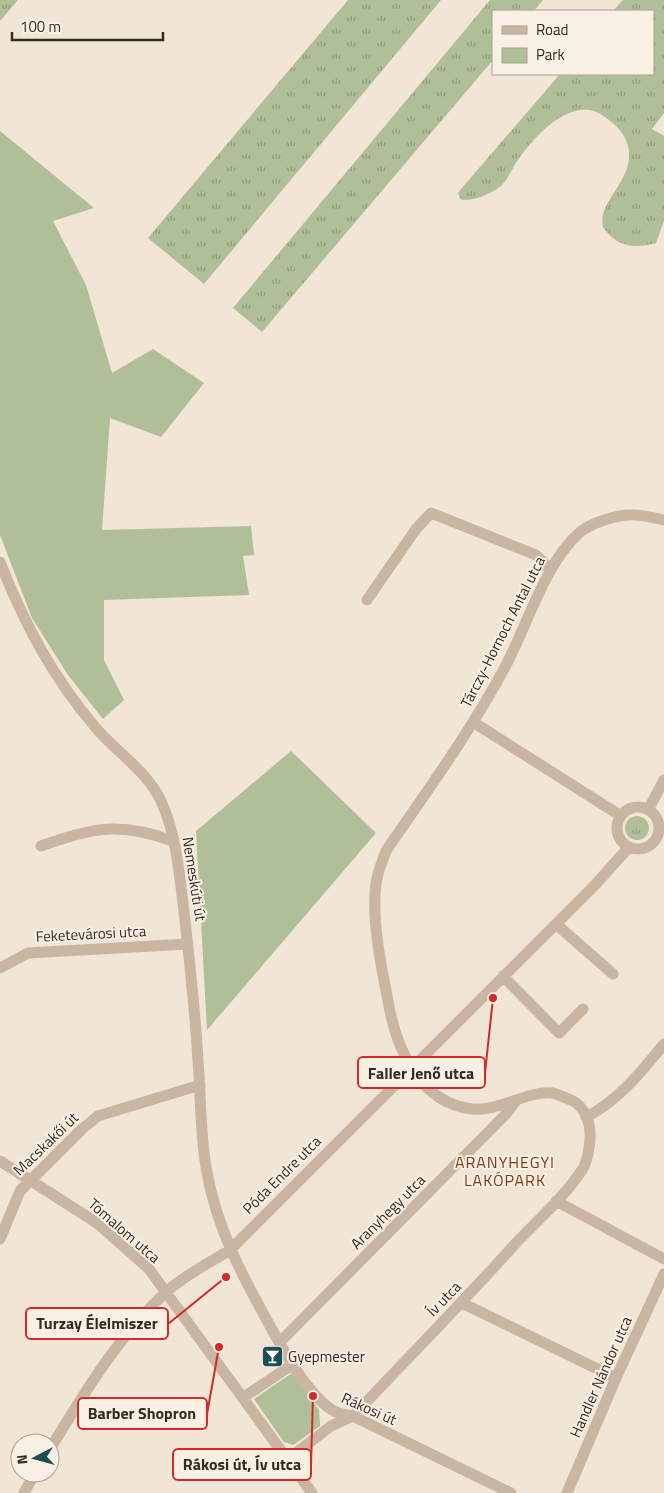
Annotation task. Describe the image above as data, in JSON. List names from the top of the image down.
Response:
{
  "streets": {
    "street": [
      "Tárczy-Hornoch Antal utca",
      "Nemeskúti út",
      "Feketevárosi utca",
      "Macskakői út",
      "Póda Endre utca",
      "Aranyhegy utca",
      "Tómalom utca",
      "Ív utca",
      "Handler Nándor utca",
      "Rákosi út"
    ]
  },
  "crossings": [
    ["Tárczy-Hornoch Antal utca", "Póda Endre utca"],
    ["Tárczy-Hornoch Antal utca", "Aranyhegy utca"],
    ["Tárczy-Hornoch Antal utca", "Ív utca"],
    ["Nemeskúti út", "Feketevárosi utca"],
    ["Nemeskúti út", "Macskakői út"],
    ["Nemeskúti út", "Póda Endre utca"],
    ["Nemeskúti út", "Rákosi út"],
    ["Macskakői út", "Tómalom utca"],
    ["Póda Endre utca", "Tómalom utca"],
    ["Póda Endre utca", "Rákosi út"],
    ["Aranyhegy utca", "Rákosi út"],
    ["Ív utca", "Rákosi út"]
  ],
  "districts": ["ARANYHEGYI LAKÓPARK"],
  "places": {
    "other": [
      "Faller Jenő utca",
      "Turzay Élelmiszer",
      "Barber Shopron",
      "Rákosi út, Ív utca"
    ],
    "bar": ["Gyepmester"]
  },
  "legend": ["Road", "Park"],
  "scale_bar": "100 m",
  "north": "left"
}
